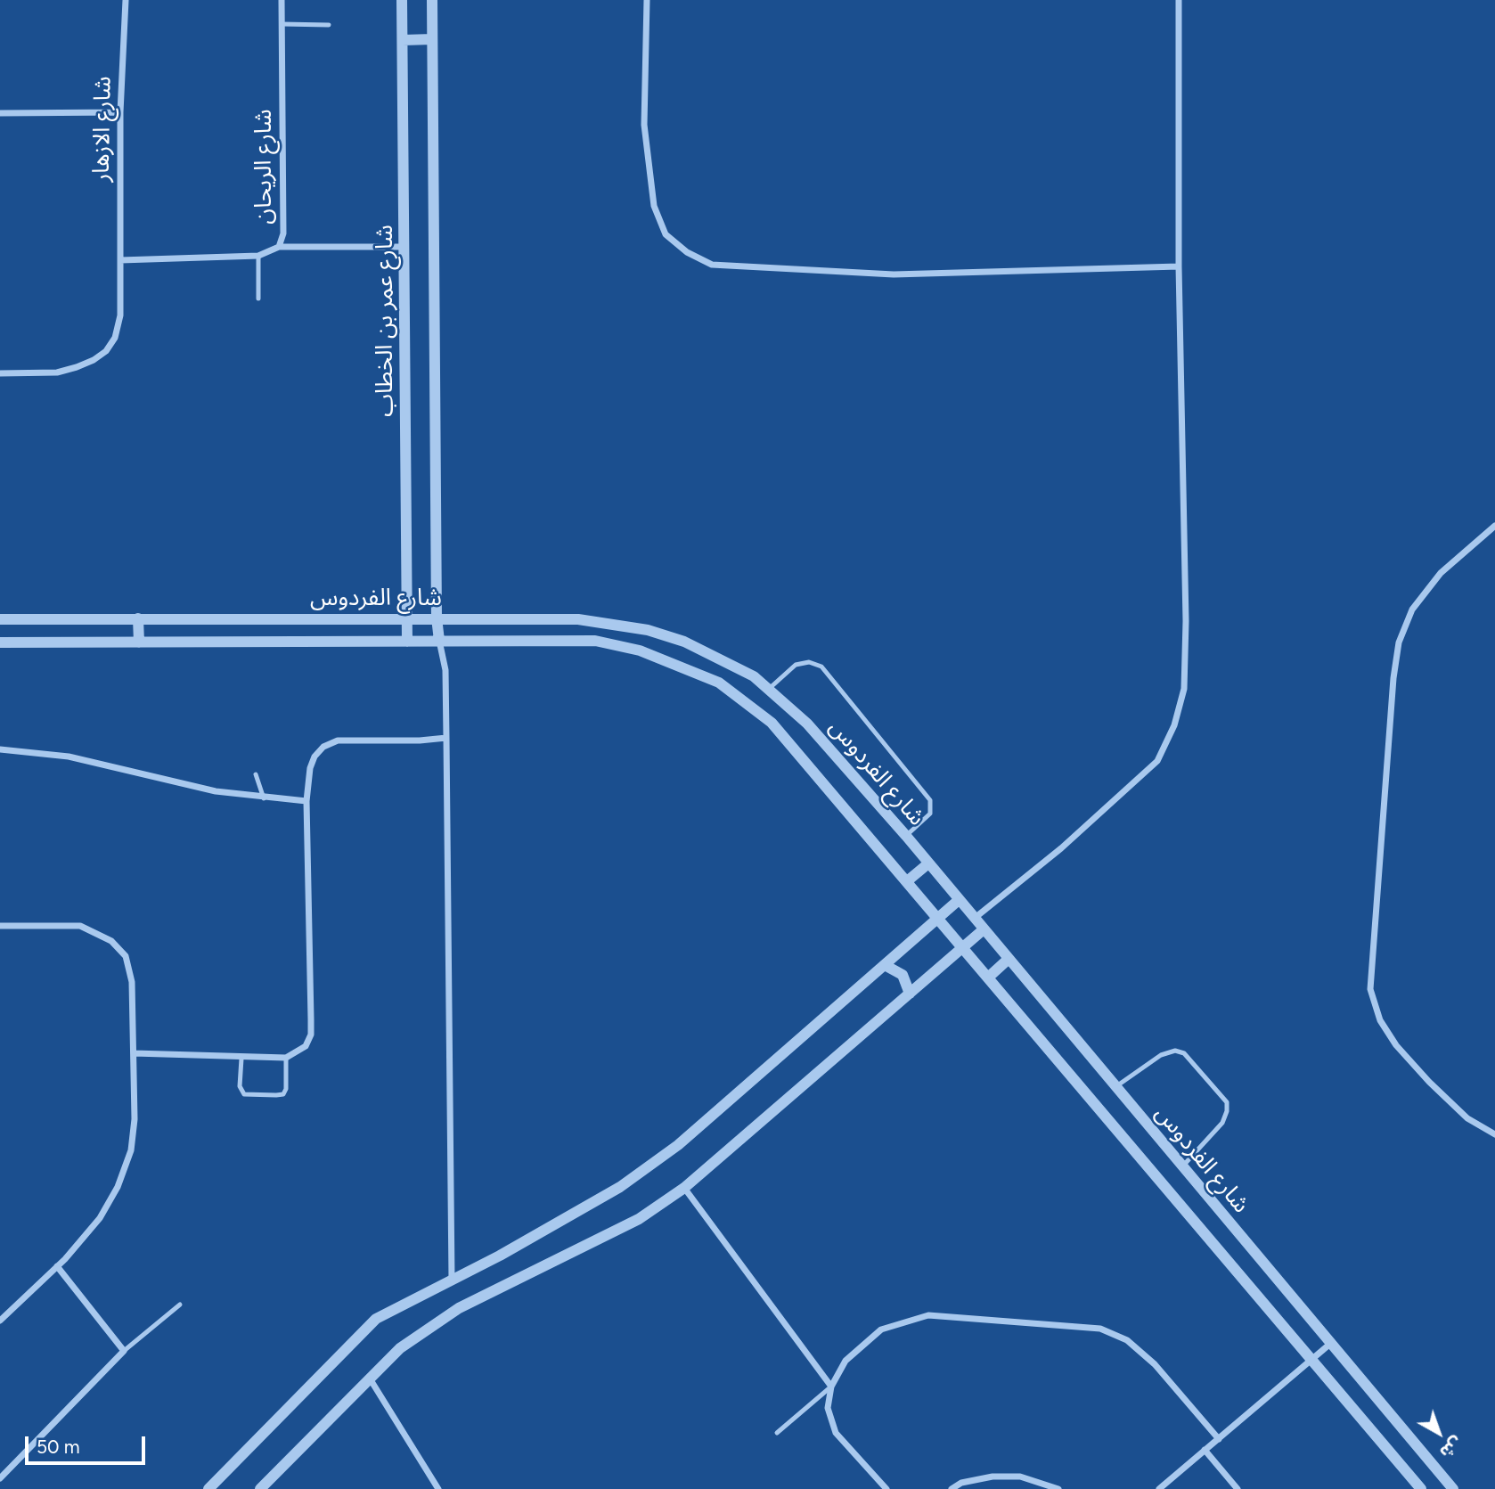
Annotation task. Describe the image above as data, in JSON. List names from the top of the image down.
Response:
{
  "streets": {
    "street": [
      "شارع الازهار",
      "شارع الريحان",
      "شارع عمر بن الخطاب",
      "شارع الفردوس"
    ]
  },
  "crossings": [
    ["شارع الازهار", "شارع الريحان"],
    ["شارع عمر بن الخطاب", "شارع الفردوس"]
  ],
  "scale_bar": "50 m",
  "north": "bottom right"
}
